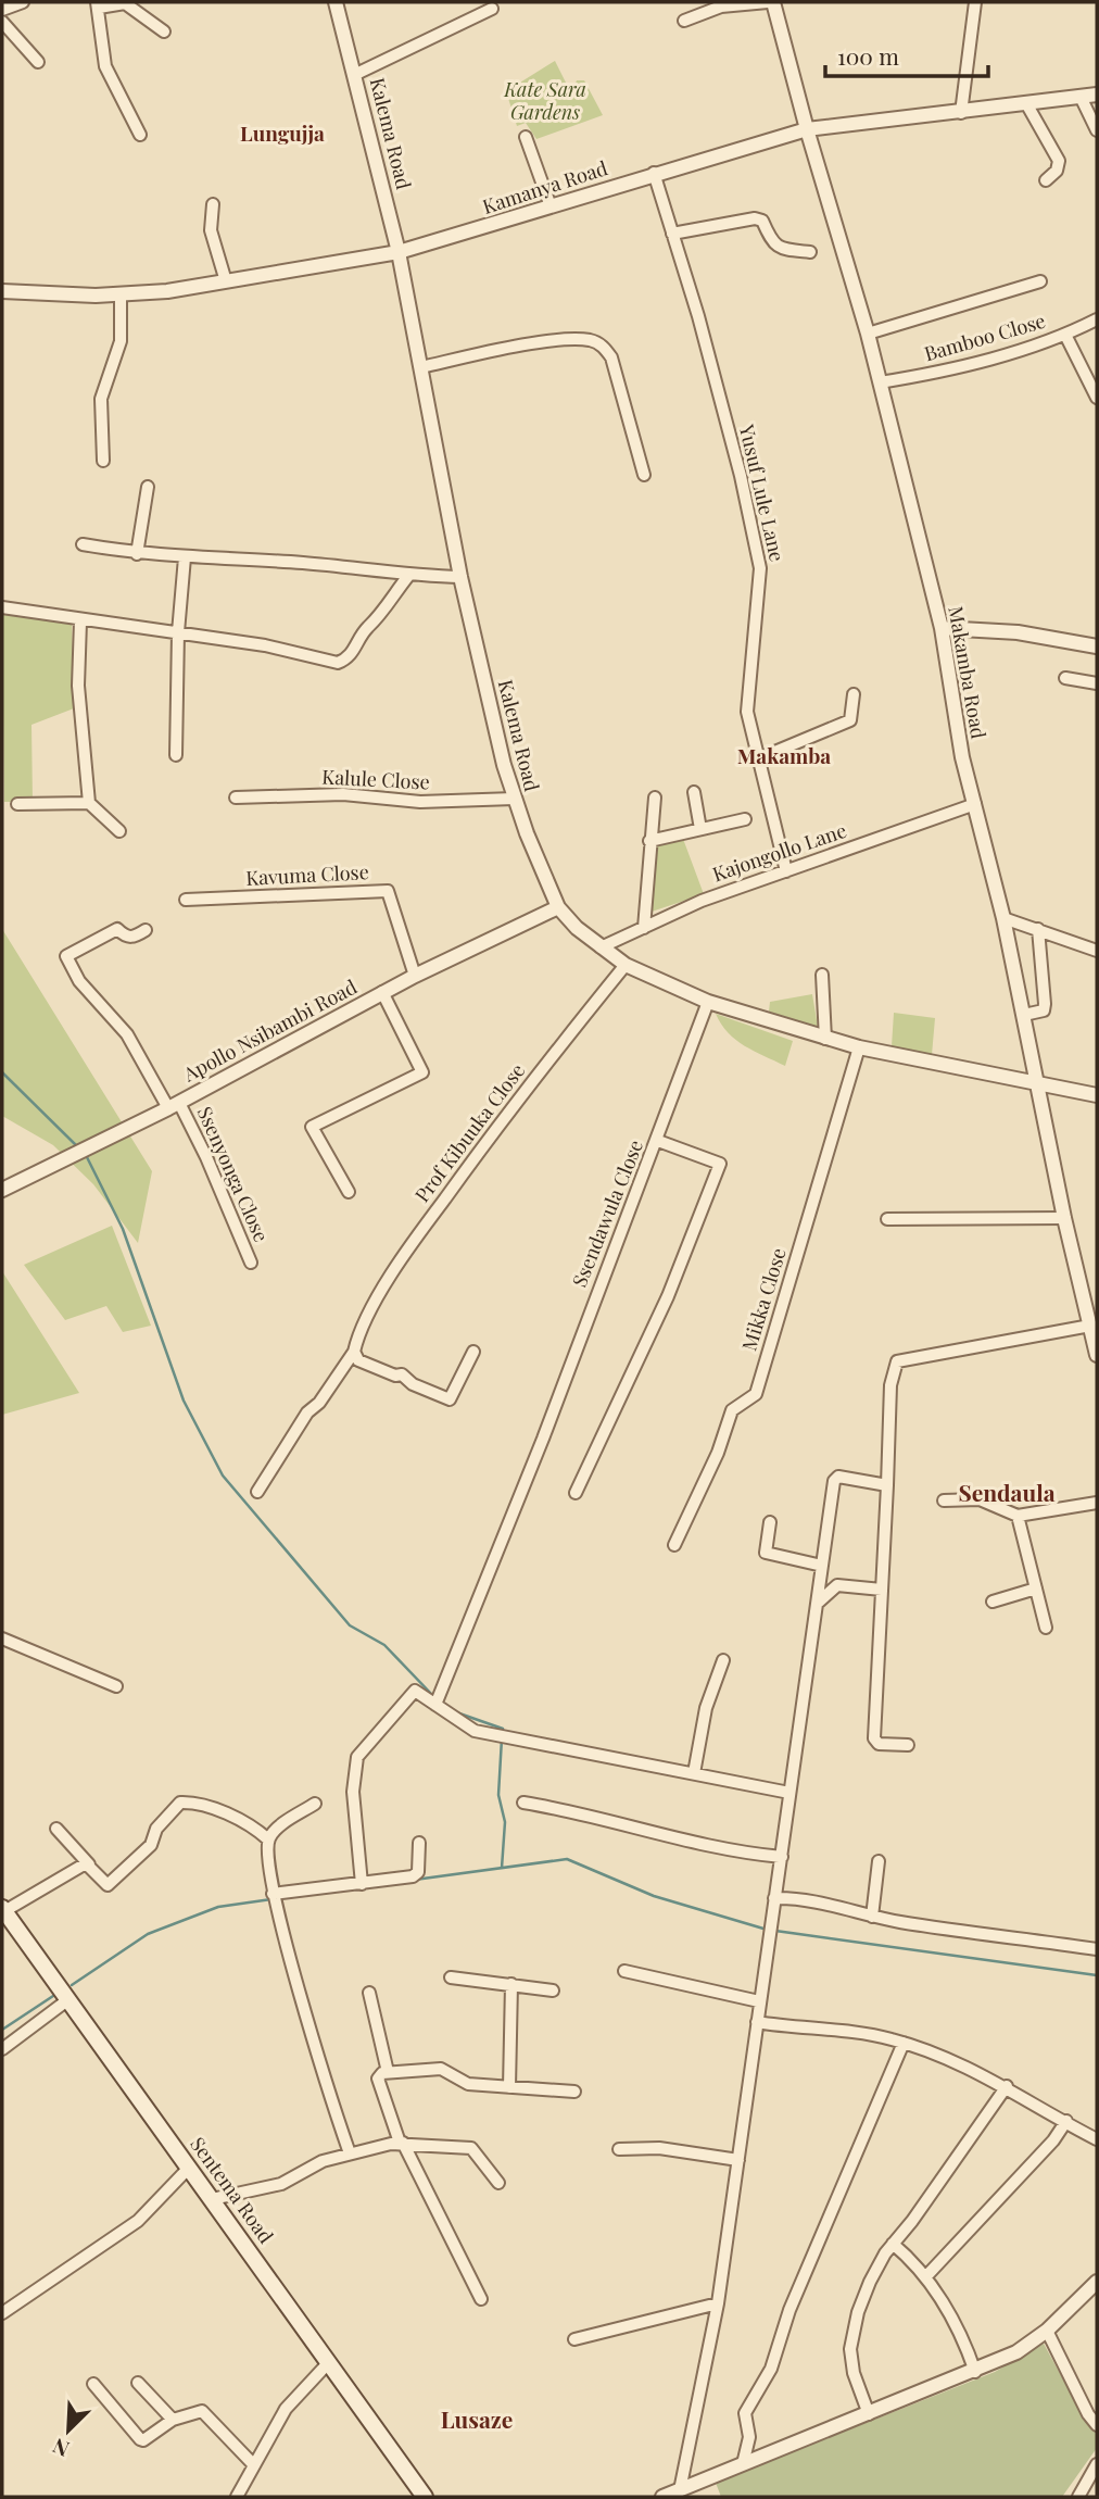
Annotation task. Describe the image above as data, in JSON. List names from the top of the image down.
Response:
{
  "streets": {
    "main road": ["Sentema Road"],
    "street": [
      "Kalema Road",
      "Kamanya Road",
      "Bamboo Close",
      "Yusuf Lule Lane",
      "Makamba Road",
      "Kalule Close",
      "Kajongollo Lane",
      "Kavuma Close",
      "Apollo Nsibambi Road",
      "Prof Kibuuka Close",
      "Ssenyonga Close",
      "Ssendawula Close",
      "Mikka Close"
    ]
  },
  "crossings": [
    ["Kalema Road", "Kamanya Road"],
    ["Kalema Road", "Makamba Road"],
    ["Kalema Road", "Kalule Close"],
    ["Kalema Road", "Kajongollo Lane"],
    ["Kalema Road", "Apollo Nsibambi Road"],
    ["Kalema Road", "Prof Kibuuka Close"],
    ["Kalema Road", "Ssendawula Close"],
    ["Kalema Road", "Mikka Close"],
    ["Kamanya Road", "Yusuf Lule Lane"],
    ["Kamanya Road", "Makamba Road"],
    ["Bamboo Close", "Makamba Road"],
    ["Yusuf Lule Lane", "Kajongollo Lane"],
    ["Makamba Road", "Kajongollo Lane"],
    ["Kavuma Close", "Apollo Nsibambi Road"],
    ["Apollo Nsibambi Road", "Ssenyonga Close"]
  ],
  "districts": [
    "Lungujja",
    "Makamba",
    "Sendaula",
    "Lusaze"
  ],
  "parks": ["Kate Sara Gardens"],
  "scale_bar": "100 m",
  "north": "bottom left"
}
